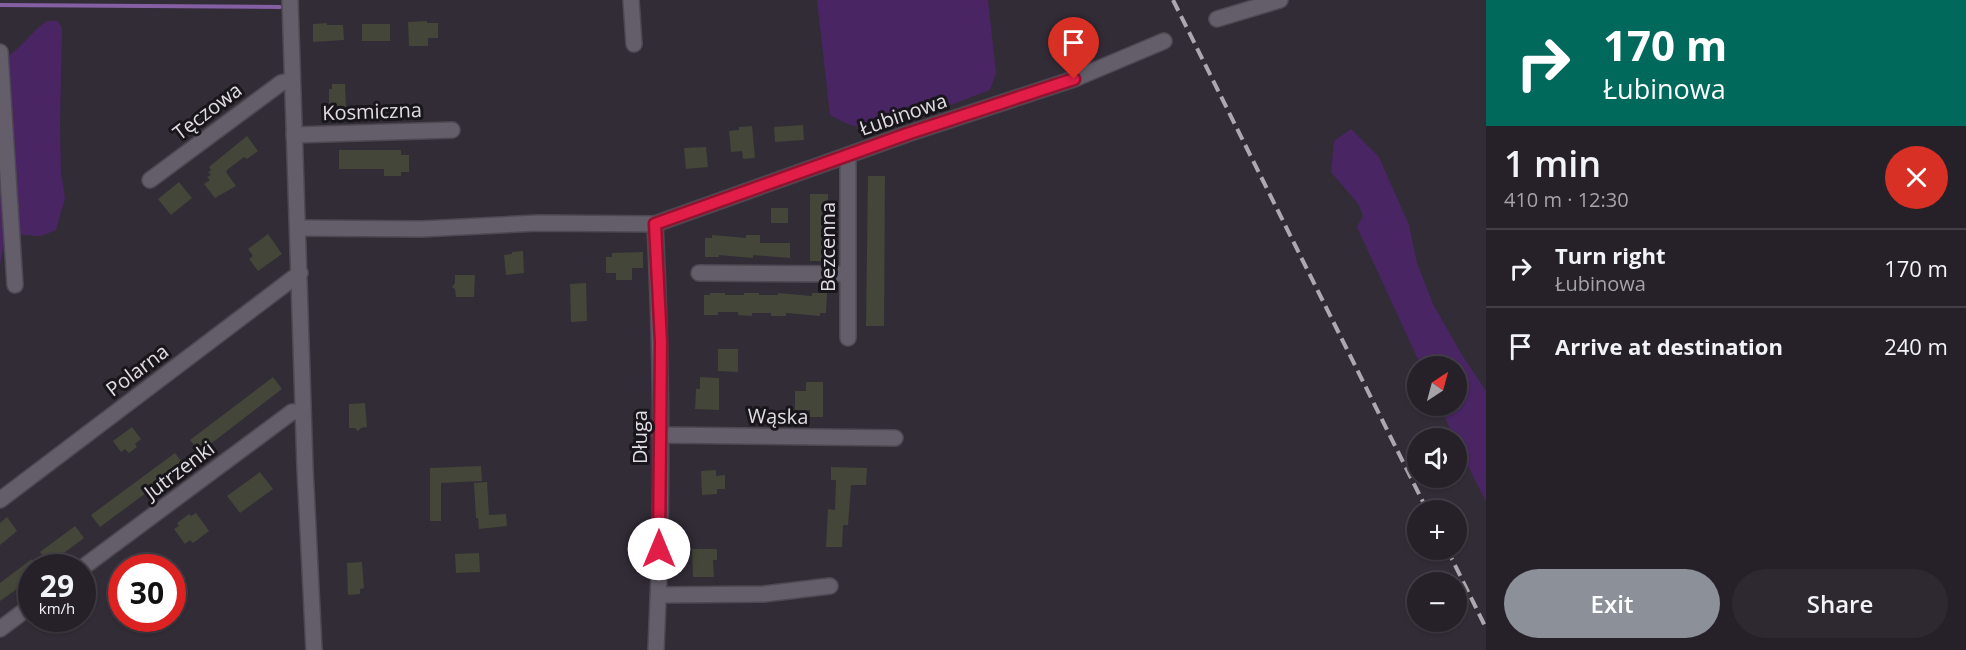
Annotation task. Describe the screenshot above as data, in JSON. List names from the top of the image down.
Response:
{
  "streets": {
    "street": [
      "Tęczowa",
      "Kosmiczna",
      "Łubinowa",
      "Bezcenna",
      "Polarna",
      "Wąska",
      "Długa",
      "Jutrzenki"
    ]
  },
  "crossings": [
    ["Łubinowa", "Bezcenna"],
    ["Łubinowa", "Długa"],
    ["Wąska", "Długa"]
  ],
  "north": "top right",
  "page": {
    "turn": ["170 m", "Łubinowa"],
    "heading": ["1 min", "410 m · 12:30"],
    "list": [
      {
        "name": "Turn right",
        "note": "Łubinowa",
        "value": "170 m"
      },
      {
        "name": "Arrive at destination",
        "value": "240 m"
      }
    ],
    "map_buttons": ["+", "−"],
    "speed": "29 km/h",
    "limit": "30",
    "buttons": ["Exit", "Share"]
  }
}
